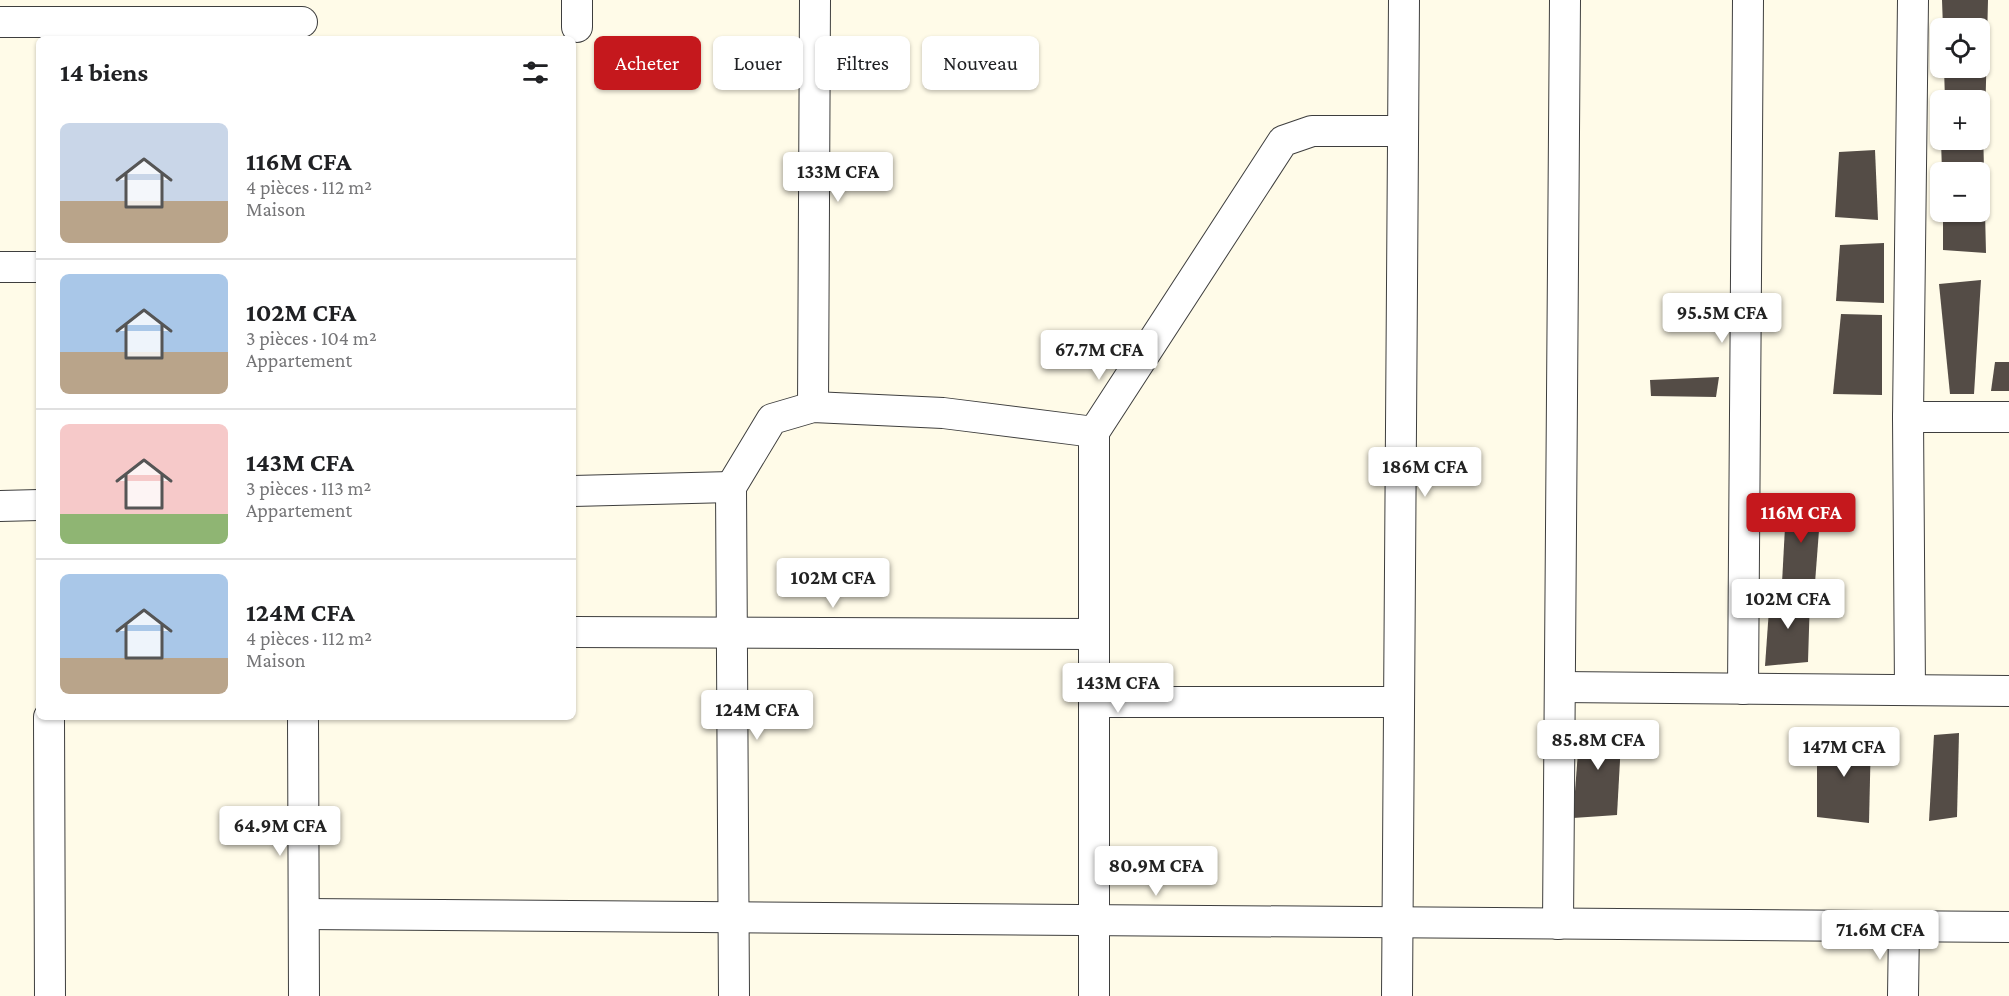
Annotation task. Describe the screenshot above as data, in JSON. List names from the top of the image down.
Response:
{
  "page": {
    "map_buttons": ["+", "−"],
    "chip": [
      "Acheter",
      "Louer",
      "Filtres",
      "Nouveau"
    ],
    "heading": "14 biens",
    "list": [
      {
        "name": "116M CFA",
        "note": "4 pièces · 112 m² · Maison"
      },
      {
        "name": "102M CFA",
        "note": "3 pièces · 104 m² · Appartement"
      },
      {
        "name": "143M CFA",
        "note": "3 pièces · 113 m² · Appartement"
      },
      {
        "name": "124M CFA",
        "note": "4 pièces · 112 m² · Maison"
      }
    ],
    "price": [
      "133M CFA",
      "95.5M CFA",
      "67.7M CFA",
      "186M CFA",
      "116M CFA",
      "102M CFA",
      "102M CFA",
      "143M CFA",
      "124M CFA",
      "85.8M CFA",
      "147M CFA",
      "64.9M CFA",
      "80.9M CFA",
      "71.6M CFA"
    ]
  }
}
